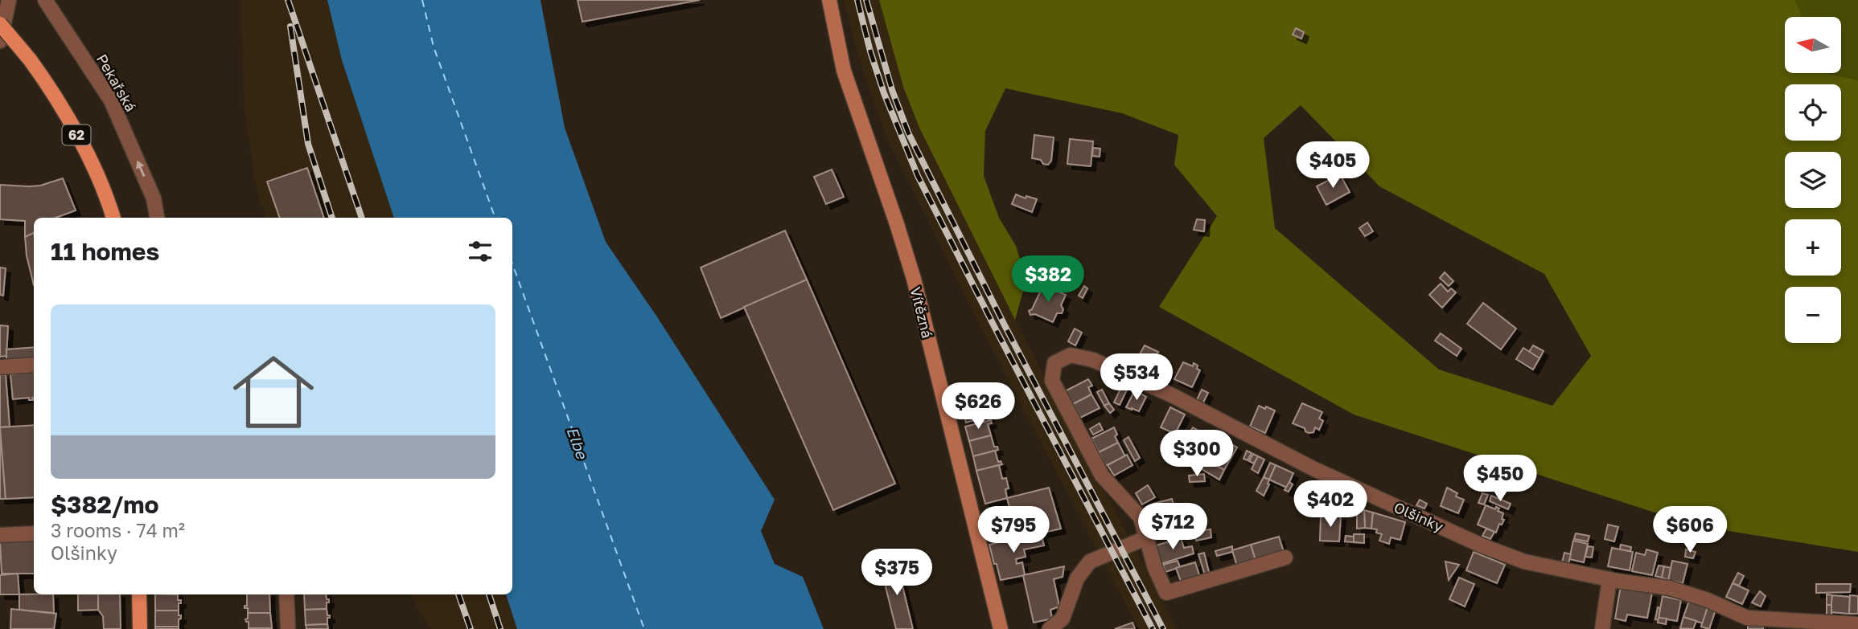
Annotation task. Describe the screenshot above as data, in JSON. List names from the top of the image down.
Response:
{
  "streets": {
    "main road": ["62", "Vítězná"],
    "street": ["Pekařská", "Olšinky"]
  },
  "one_way": ["Pekařská"],
  "water": ["Elbe"],
  "north": "left",
  "page": {
    "map_buttons": ["+", "−"],
    "price": [
      "$405",
      "$382",
      "$534",
      "$626",
      "$300",
      "$450",
      "$402",
      "$712",
      "$795",
      "$606",
      "$375"
    ],
    "heading": "11 homes",
    "list": [
      {
        "name": "$382/mo",
        "note": "3 rooms · 74 m² · Olšinky"
      }
    ]
  }
}
